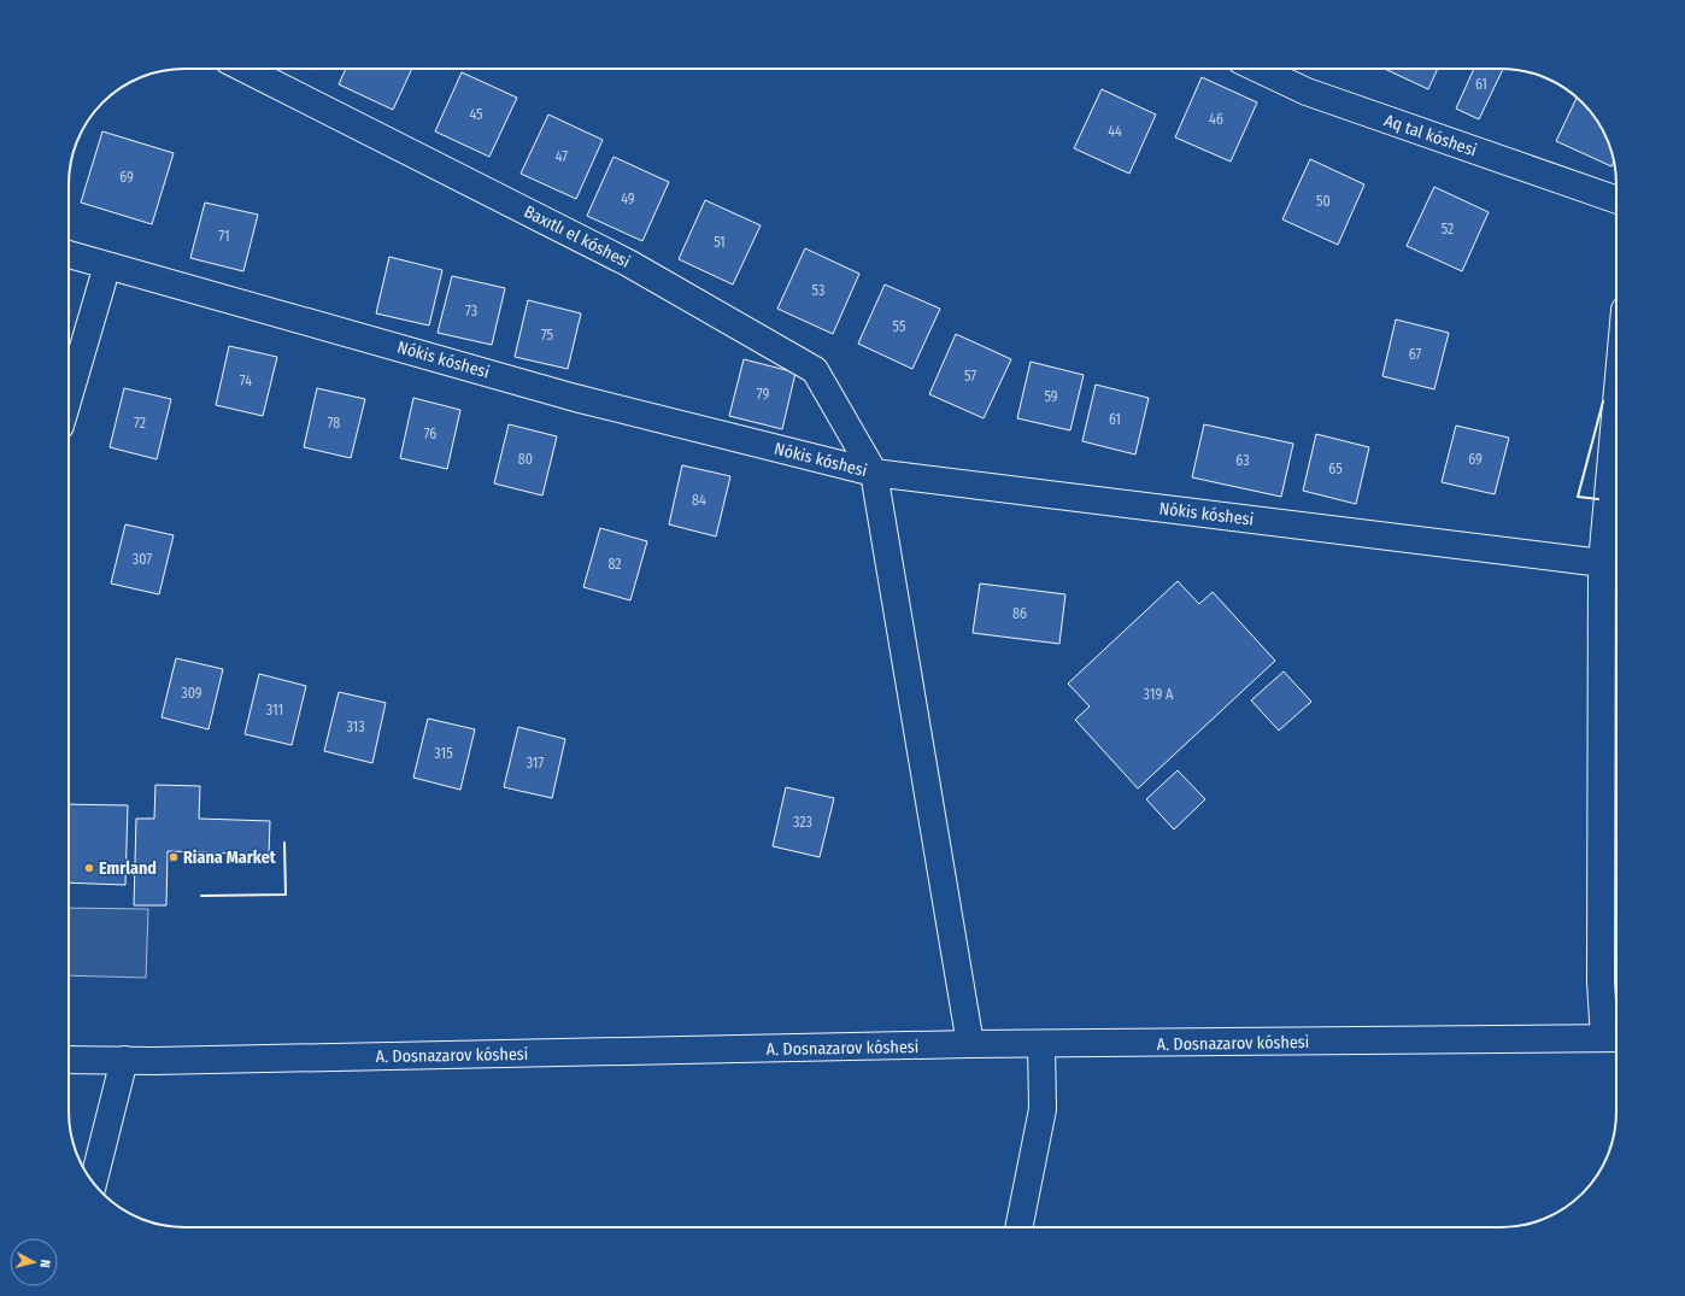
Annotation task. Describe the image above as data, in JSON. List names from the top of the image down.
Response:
{
  "streets": {
    "street": [
      "Aq tal kóshesi",
      "Baxıtlı el kóshesi",
      "Nókis kóshesi",
      "A. Dosnazarov kóshesi"
    ]
  },
  "crossings": [
    ["Baxıtlı el kóshesi", "Nókis kóshesi"]
  ],
  "places": ["Riana Market", "Emrland"],
  "house_numbers": [
    "61",
    "45",
    "46",
    "44",
    "47",
    "69",
    "49",
    "50",
    "52",
    "71",
    "51",
    "53",
    "73",
    "55",
    "75",
    "67",
    "57",
    "74",
    "79",
    "59",
    "61",
    "72",
    "78",
    "76",
    "80",
    "69",
    "63",
    "65",
    "84",
    "307",
    "82",
    "86",
    "309",
    "319 А",
    "311",
    "313",
    "315",
    "317",
    "323"
  ],
  "north": "right"
}
